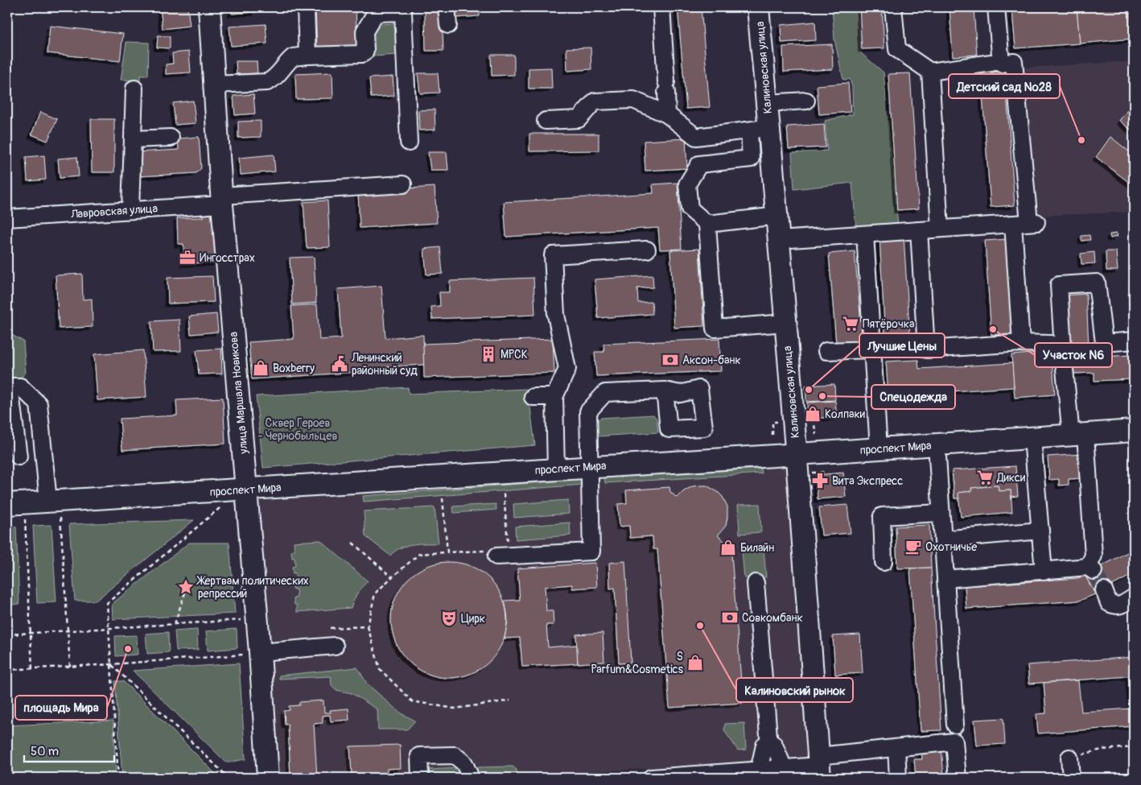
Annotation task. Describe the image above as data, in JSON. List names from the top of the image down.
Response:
{
  "streets": {
    "main road": ["Калиновская улица", "улица Маршала Новикова", "проспект Мира"],
    "street": ["Лавровская улица"]
  },
  "crossings": [
    ["Калиновская улица", "проспект Мира"],
    ["Лавровская улица", "улица Маршала Новикова"],
    ["улица Маршала Новикова", "проспект Мира"]
  ],
  "parks": ["Сквер Героев - Чернобыльцев"],
  "places": {
    "other": [
      "Детский сад №28",
      "Участок N6",
      "Лучшие Цены",
      "Спецодежда",
      "Калиновский рынок",
      "площадь Мира"
    ],
    "office": ["Ингосстрах"],
    "supermarket": ["Пятёрочка", "Дикси"],
    "building": ["МРСК"],
    "bank": ["Аксон-банк", "Совкомбанк"],
    "public building": ["Ленинский районный суд"],
    "shop": [
      "Boxberry",
      "Колпаки",
      "Билайн",
      "S Parfum&Cosmetics"
    ],
    "pharmacy": ["Вита Экспресс"],
    "cafe": ["Охотничье"],
    "place": ["Жертвам политических репрессий"],
    "theatre": ["Цирк"]
  },
  "scale_bar": "50 m"
}
